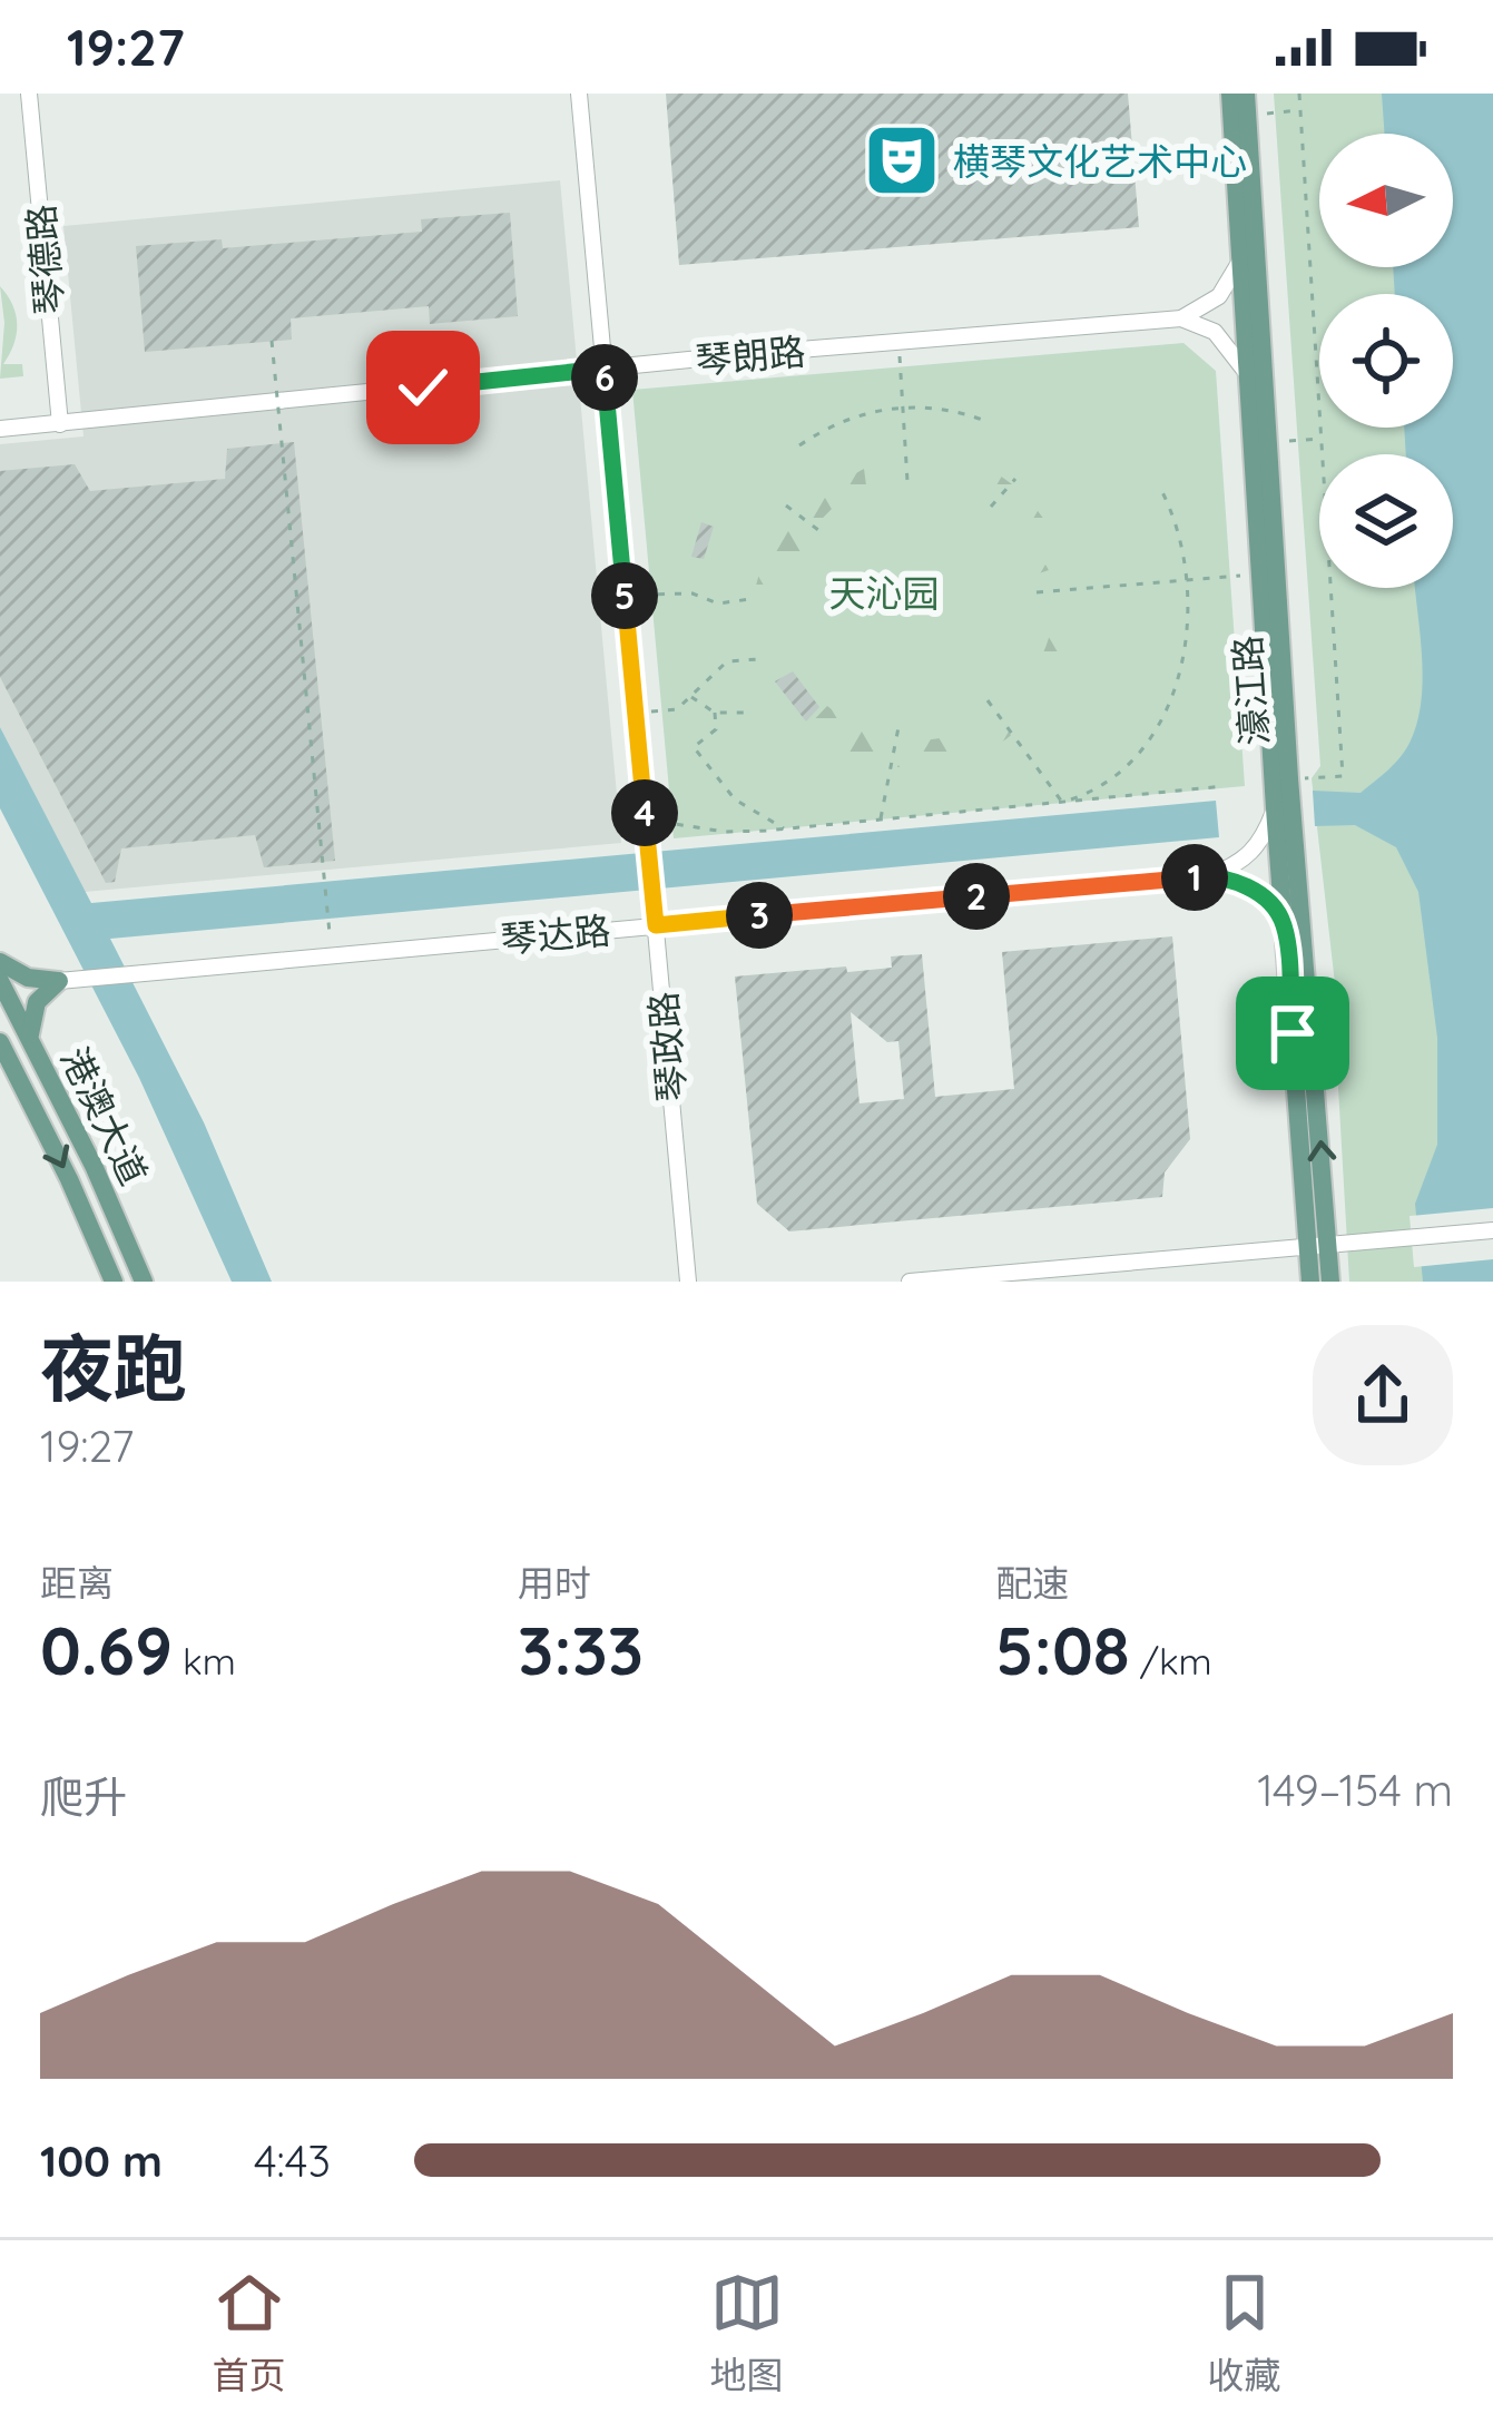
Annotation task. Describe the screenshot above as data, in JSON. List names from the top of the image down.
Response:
{
  "streets": {
    "main road": ["濠江路", "港澳大道"],
    "street": [
      "琴德路",
      "琴朗路",
      "琴达路",
      "琴政路"
    ]
  },
  "crossings": [
    ["琴德路", "琴朗路"],
    ["琴朗路", "琴政路"],
    ["琴达路", "琴政路"]
  ],
  "parks": ["天沁园"],
  "places": {
    "theatre": ["横琴文化艺术中心"]
  },
  "north": "left",
  "page": {
    "status": "19:27",
    "pins": [
      "6",
      "5",
      "4",
      "1",
      "2",
      "3"
    ],
    "heading": ["夜跑", "19:27"],
    "stats": [
      ["距离", "0.69 km"],
      ["用时", "3:33"],
      ["配速", "5:08 /km"]
    ],
    "chart": ["爬升", "149–154 m"],
    "list": [
      {
        "name": "100 m",
        "note": "4:43"
      }
    ],
    "tabs": ["首页", "地图", "收藏"]
  }
}
